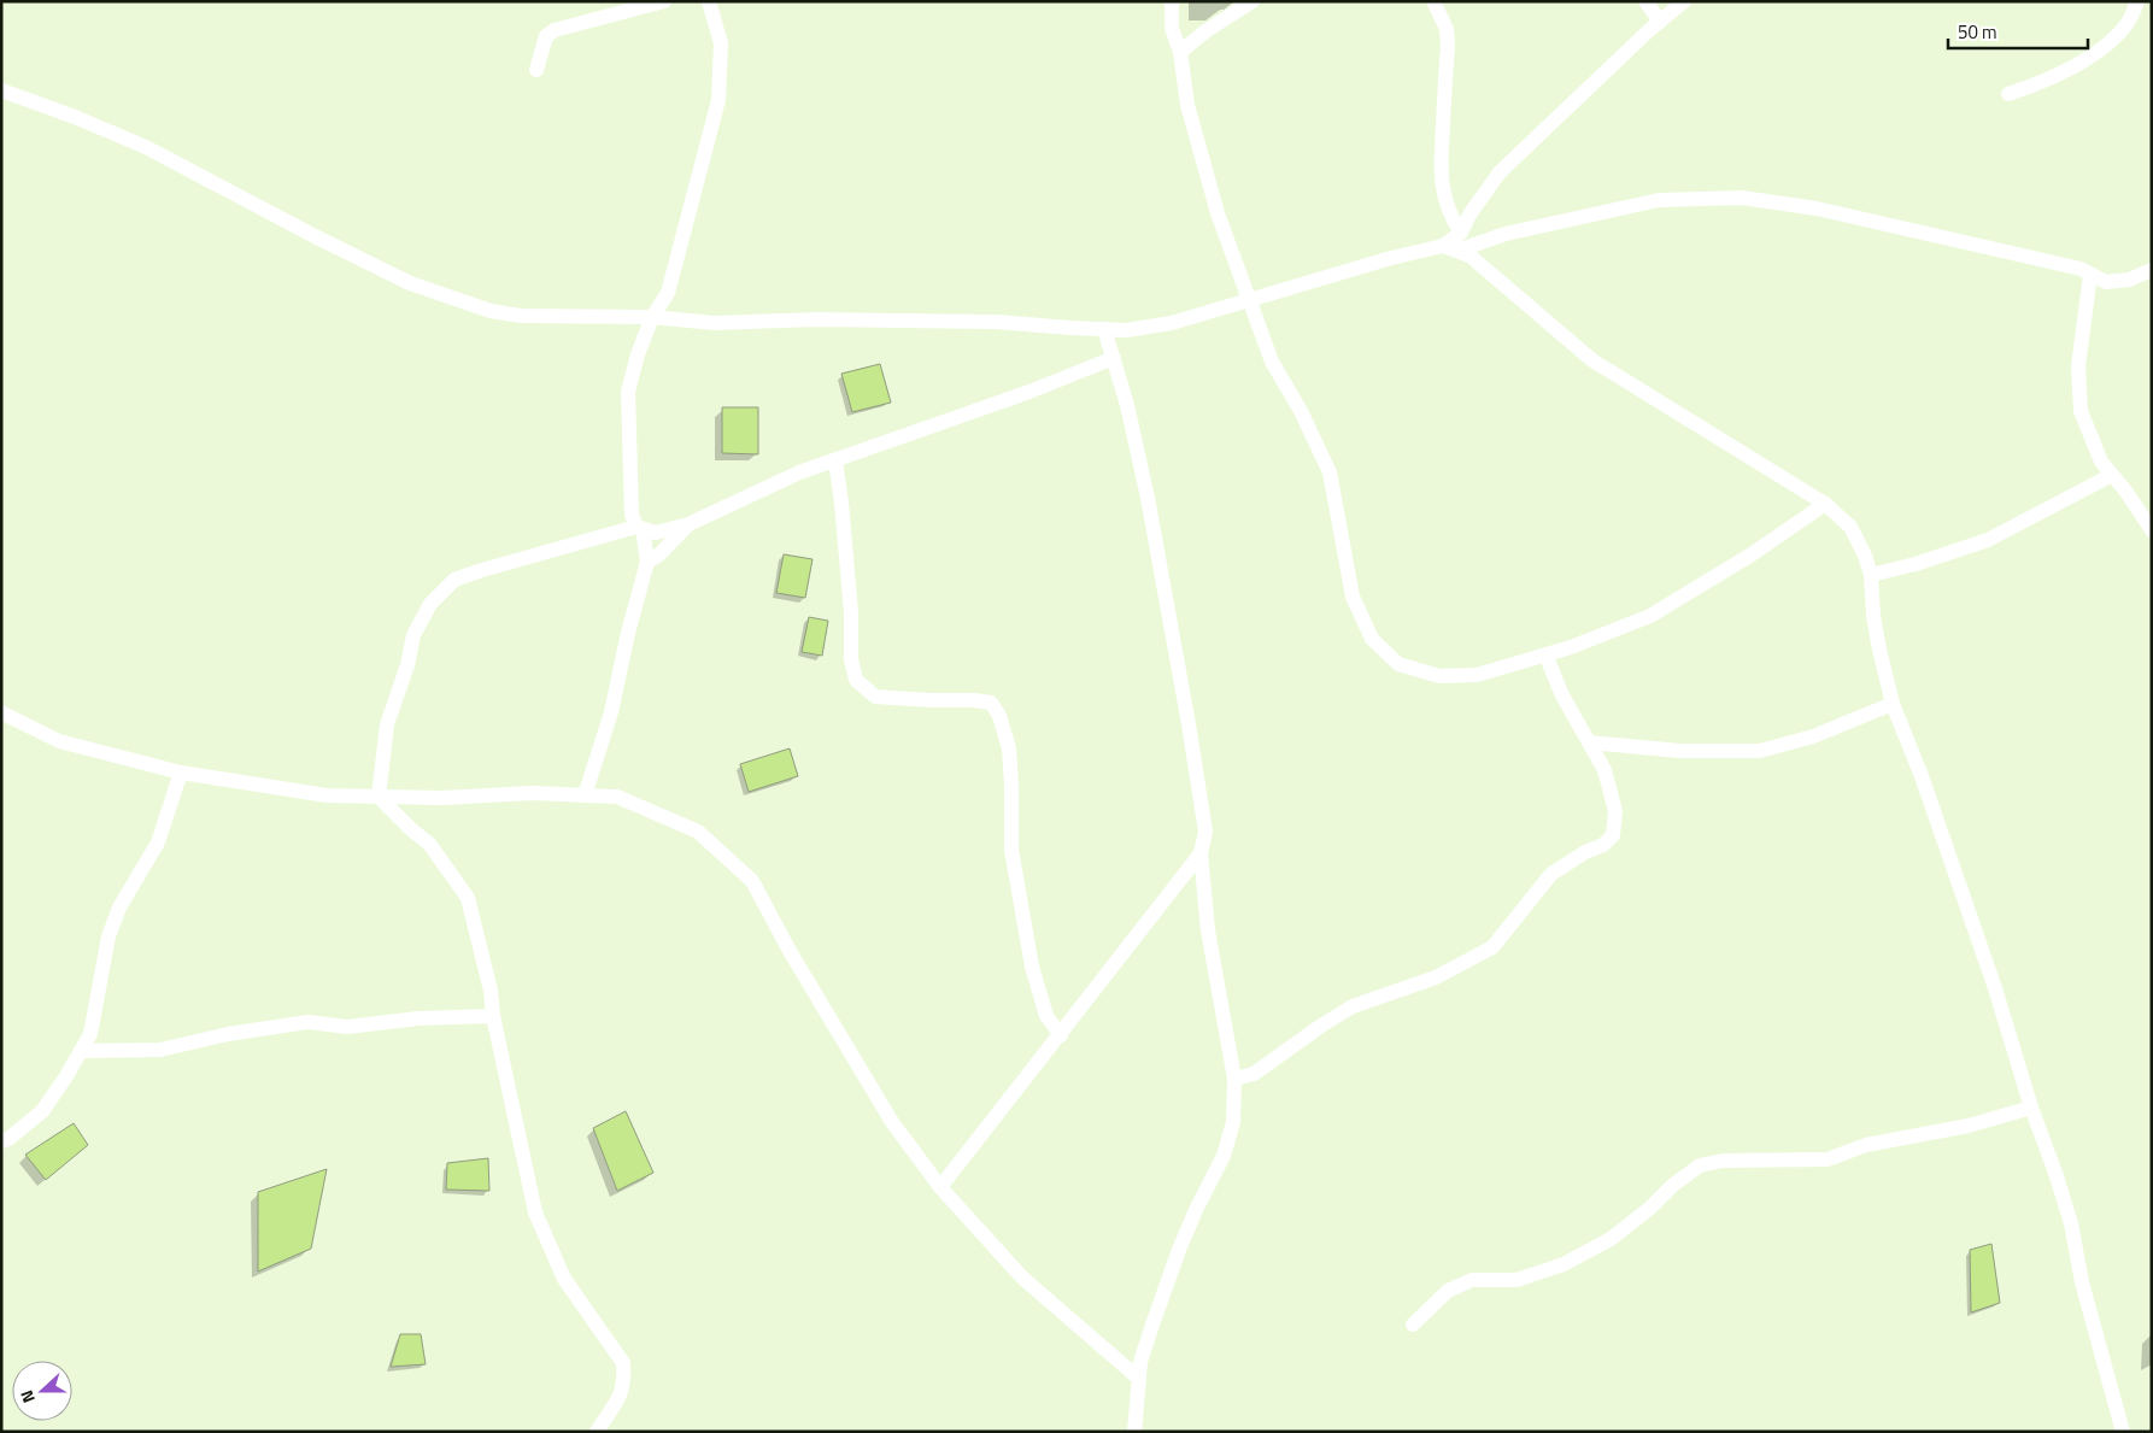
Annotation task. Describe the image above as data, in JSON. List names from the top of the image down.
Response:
{
  "scale_bar": "50 m",
  "north": "left"
}
